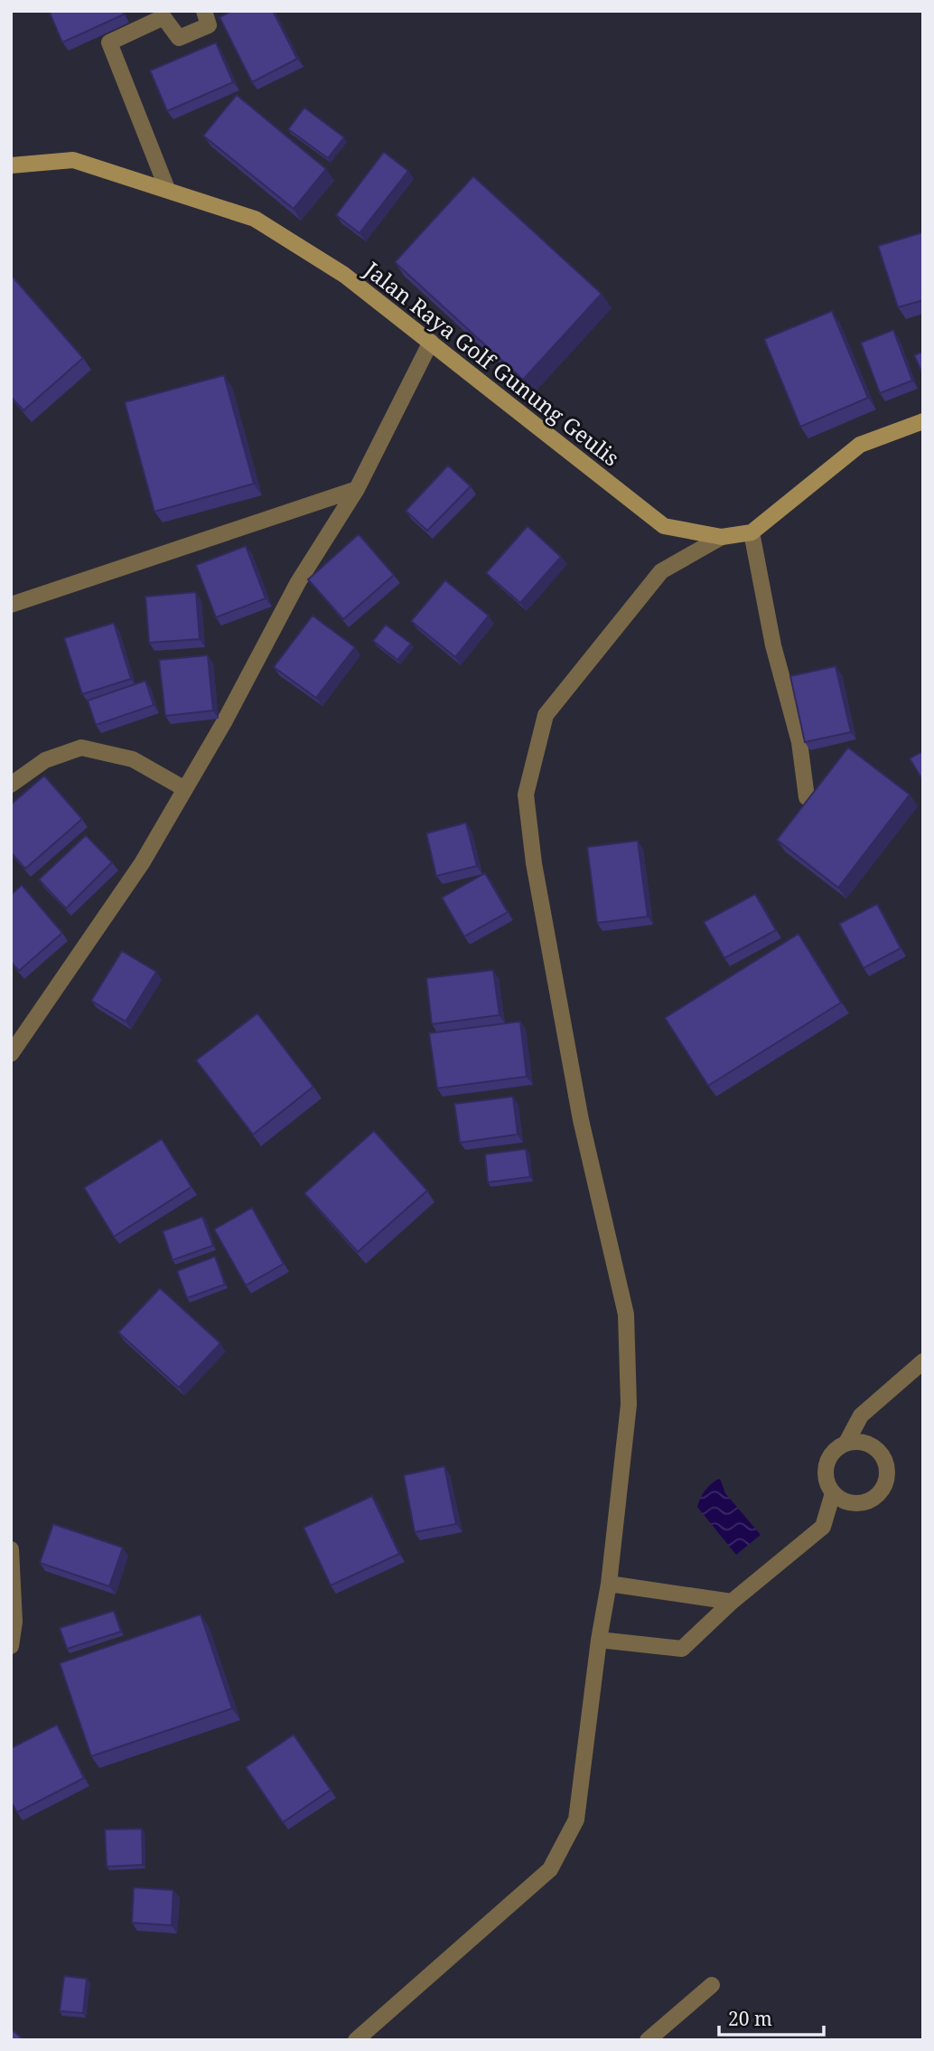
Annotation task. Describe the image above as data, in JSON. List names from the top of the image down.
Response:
{
  "streets": {
    "main road": ["Jalan Raya Golf Gunung Geulis"]
  },
  "scale_bar": "20 m"
}
